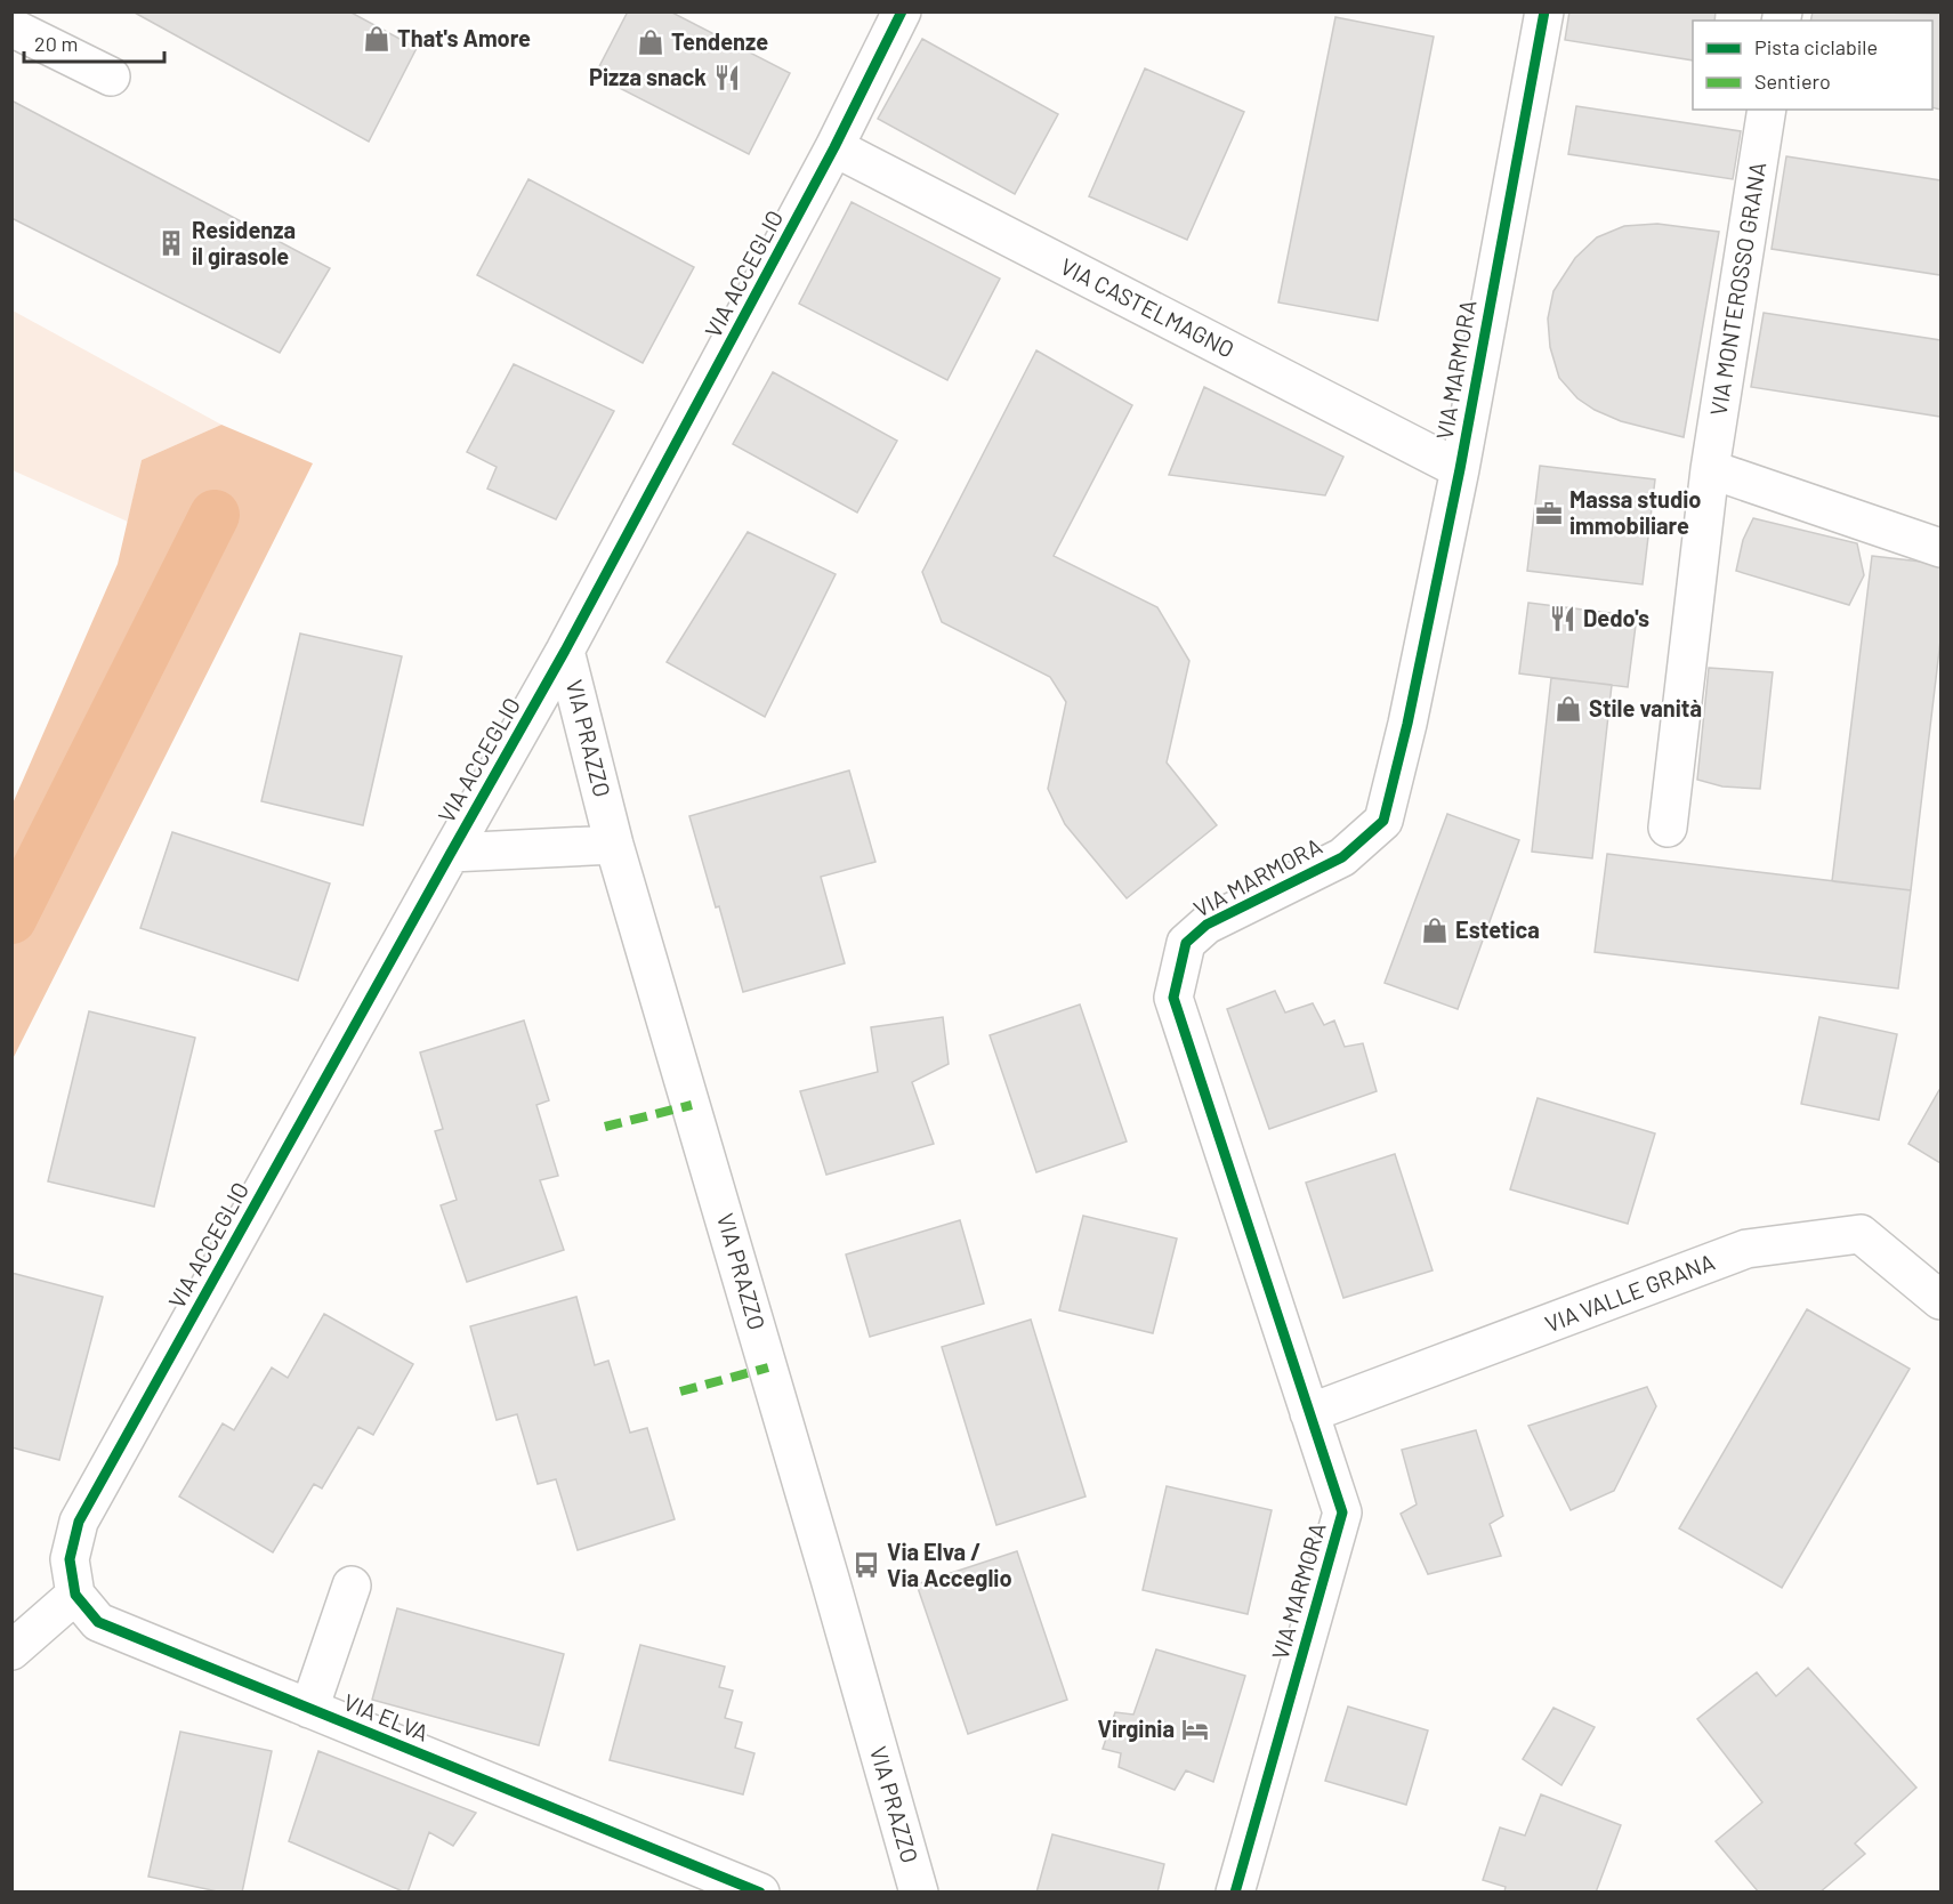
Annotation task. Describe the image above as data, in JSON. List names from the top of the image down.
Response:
{
  "streets": {
    "street": [
      "VIA ACCEGLIO",
      "VIA MONTEROSSO GRANA",
      "VIA CASTELMAGNO",
      "VIA MARMORA",
      "VIA PRAZZO",
      "VIA VALLE GRANA",
      "VIA ELVA"
    ]
  },
  "crossings": [
    ["VIA ACCEGLIO", "VIA CASTELMAGNO"],
    ["VIA ACCEGLIO", "VIA PRAZZO"],
    ["VIA ACCEGLIO", "VIA ELVA"],
    ["VIA CASTELMAGNO", "VIA MARMORA"],
    ["VIA MARMORA", "VIA VALLE GRANA"]
  ],
  "places": {
    "shop": [
      "That's Amore",
      "Tendenze",
      "Stile vanità",
      "Estetica"
    ],
    "restaurant": ["Pizza snack", "Dedo's"],
    "building": ["Residenza il girasole"],
    "office": ["Massa studio immobiliare"],
    "bus stop": ["Via Elva / Via Acceglio"],
    "hotel": ["Virginia"]
  },
  "legend": ["Pista ciclabile", "Sentiero"],
  "scale_bar": "20 m"
}
